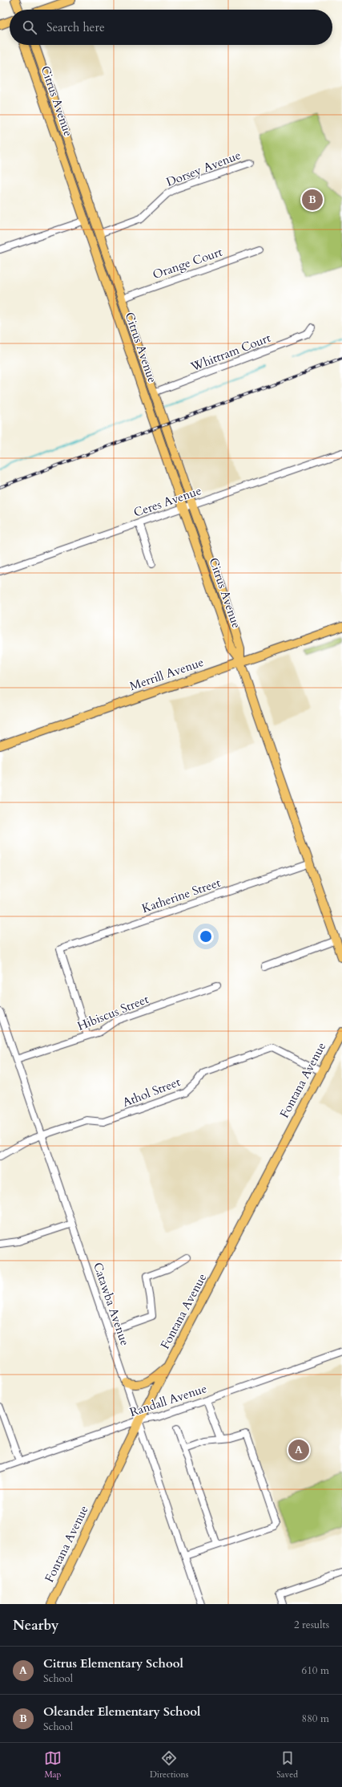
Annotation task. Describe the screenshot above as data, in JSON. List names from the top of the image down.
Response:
{
  "streets": {
    "main road": ["Citrus Avenue", "Merrill Avenue", "Fontana Avenue"],
    "street": [
      "Dorsey Avenue",
      "Orange Court",
      "Whittram Court",
      "Ceres Avenue",
      "Katherine Street",
      "Hibiscus Street",
      "Athol Street",
      "Catawba Avenue",
      "Randall Avenue"
    ]
  },
  "crossings": [
    ["Citrus Avenue", "Dorsey Avenue"],
    ["Citrus Avenue", "Orange Court"],
    ["Citrus Avenue", "Whittram Court"],
    ["Citrus Avenue", "Ceres Avenue"],
    ["Citrus Avenue", "Merrill Avenue"],
    ["Citrus Avenue", "Katherine Street"],
    ["Katherine Street", "Hibiscus Street"],
    ["Hibiscus Street", "Catawba Avenue"],
    ["Fontana Avenue", "Athol Street"],
    ["Fontana Avenue", "Catawba Avenue"],
    ["Fontana Avenue", "Randall Avenue"],
    ["Athol Street", "Catawba Avenue"],
    ["Catawba Avenue", "Randall Avenue"]
  ],
  "page": {
    "search": "Search here",
    "pins": ["B", "A"],
    "heading": ["Nearby", "2 results"],
    "list": [
      {
        "mark": "A",
        "name": "Citrus Elementary School",
        "note": "School",
        "value": "610 m"
      },
      {
        "mark": "B",
        "name": "Oleander Elementary School",
        "note": "School",
        "value": "880 m"
      }
    ],
    "nav": ["Map", "Directions", "Saved"]
  }
}
